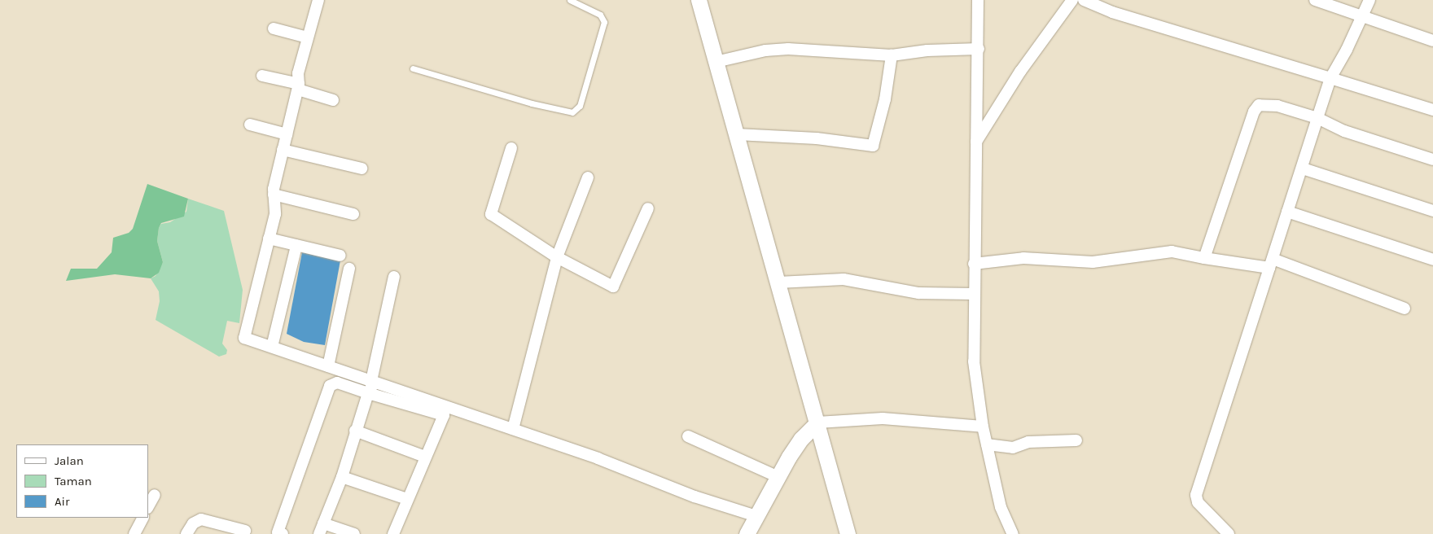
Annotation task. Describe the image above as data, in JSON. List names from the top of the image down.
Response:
{
  "legend": ["Jalan", "Taman", "Air"]
}
